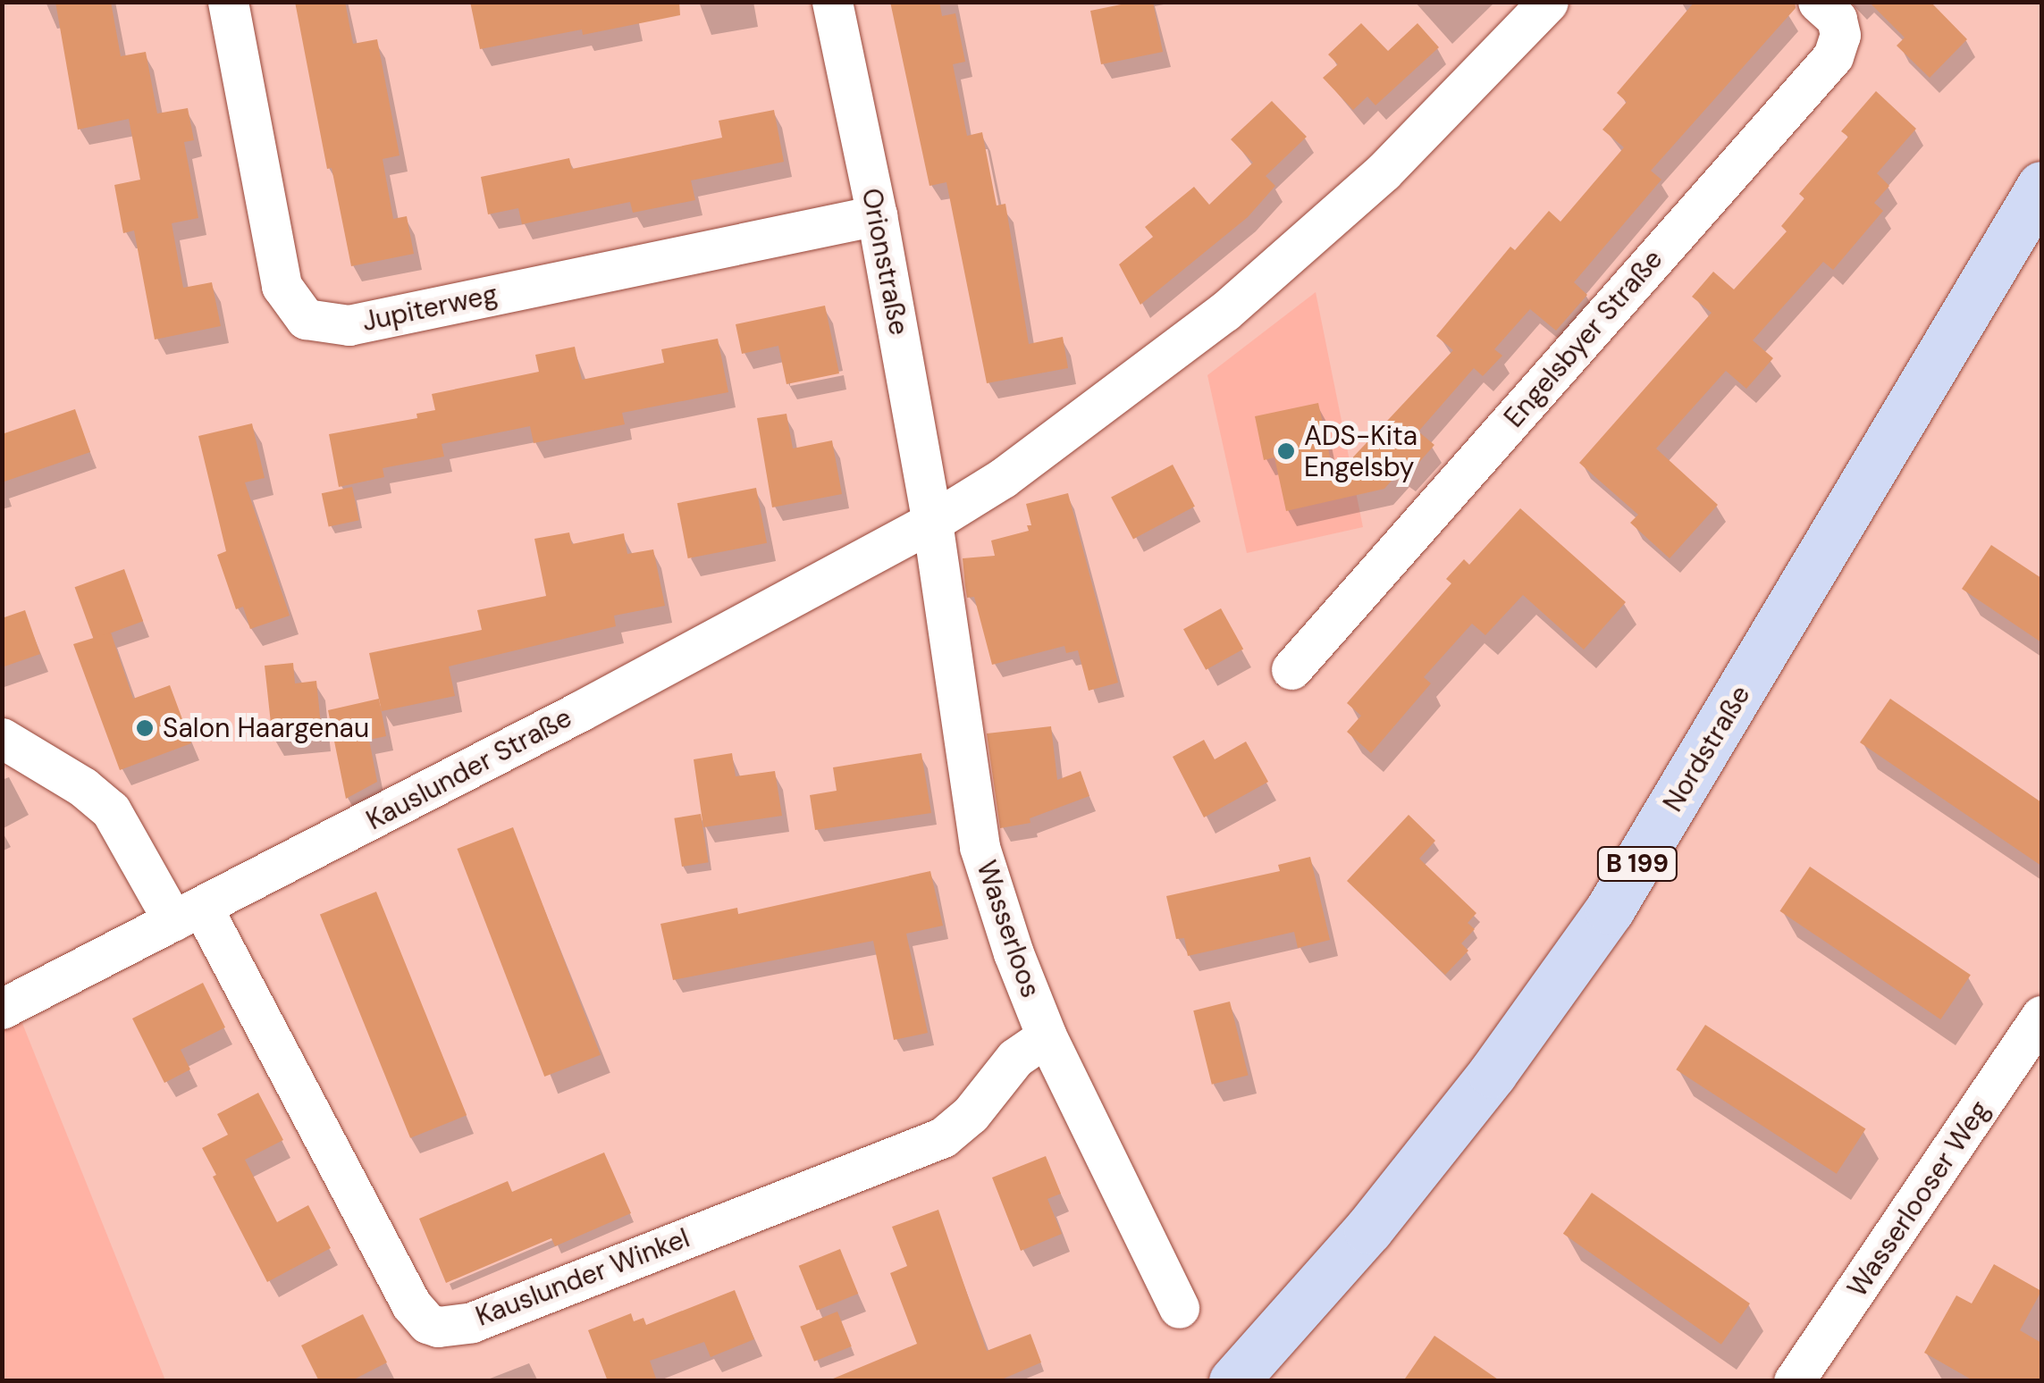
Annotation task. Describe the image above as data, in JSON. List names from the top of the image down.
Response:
{
  "streets": {
    "main road": ["Nordstraße", "B 199"],
    "street": [
      "Orionstraße",
      "Jupiterweg",
      "Engelsbyer Straße",
      "Kauslunder Straße",
      "Wasserloos",
      "Wasserlooser Weg",
      "Kauslunder Winkel"
    ]
  },
  "crossings": [
    ["Orionstraße", "Jupiterweg"],
    ["Orionstraße", "Kauslunder Straße"],
    ["Orionstraße", "Wasserloos"],
    ["Kauslunder Straße", "Wasserloos"],
    ["Kauslunder Straße", "Kauslunder Winkel"],
    ["Wasserloos", "Kauslunder Winkel"]
  ],
  "places": ["ADS-Kita Engelsby", "Salon Haargenau"]
}
